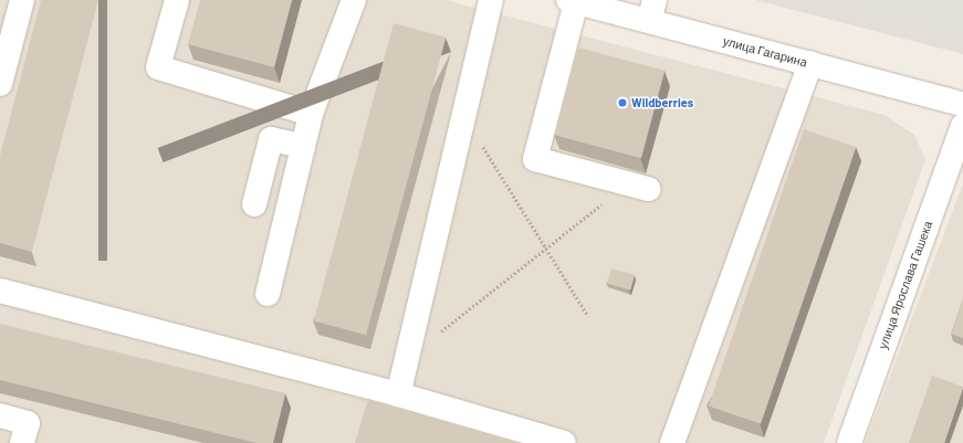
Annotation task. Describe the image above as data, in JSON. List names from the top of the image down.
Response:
{
  "streets": {
    "street": ["улица Гагарина", "улица Ярослава Гашека"]
  },
  "places": ["Wildberries"]
}
